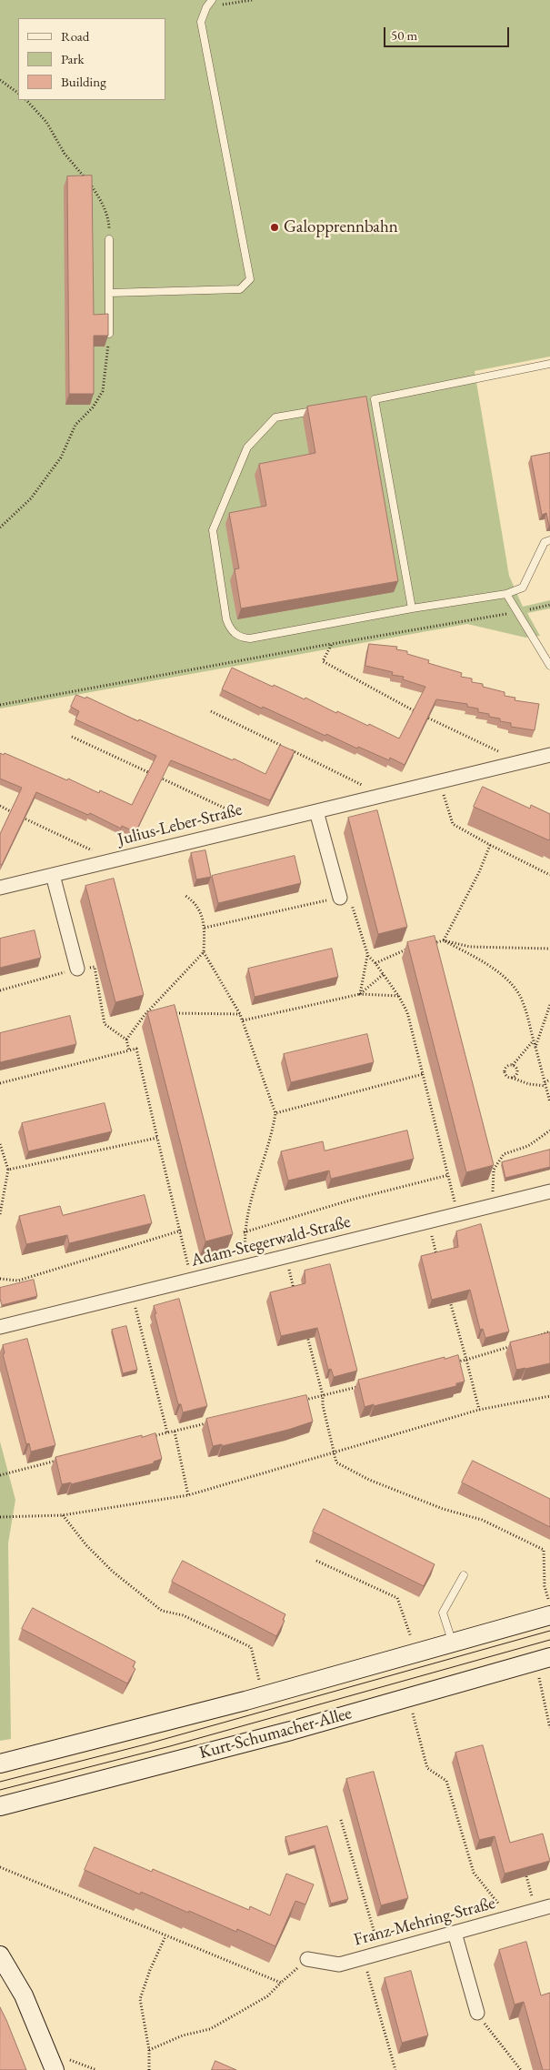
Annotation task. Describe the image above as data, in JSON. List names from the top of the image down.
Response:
{
  "streets": {
    "street": [
      "Julius-Leber-Straße",
      "Adam-Stegerwald-Straße",
      "Kurt-Schumacher-Allee",
      "Franz-Mehring-Straße"
    ]
  },
  "places": ["Galopprennbahn"],
  "legend": ["Road", "Park", "Building"],
  "scale_bar": "50 m"
}
